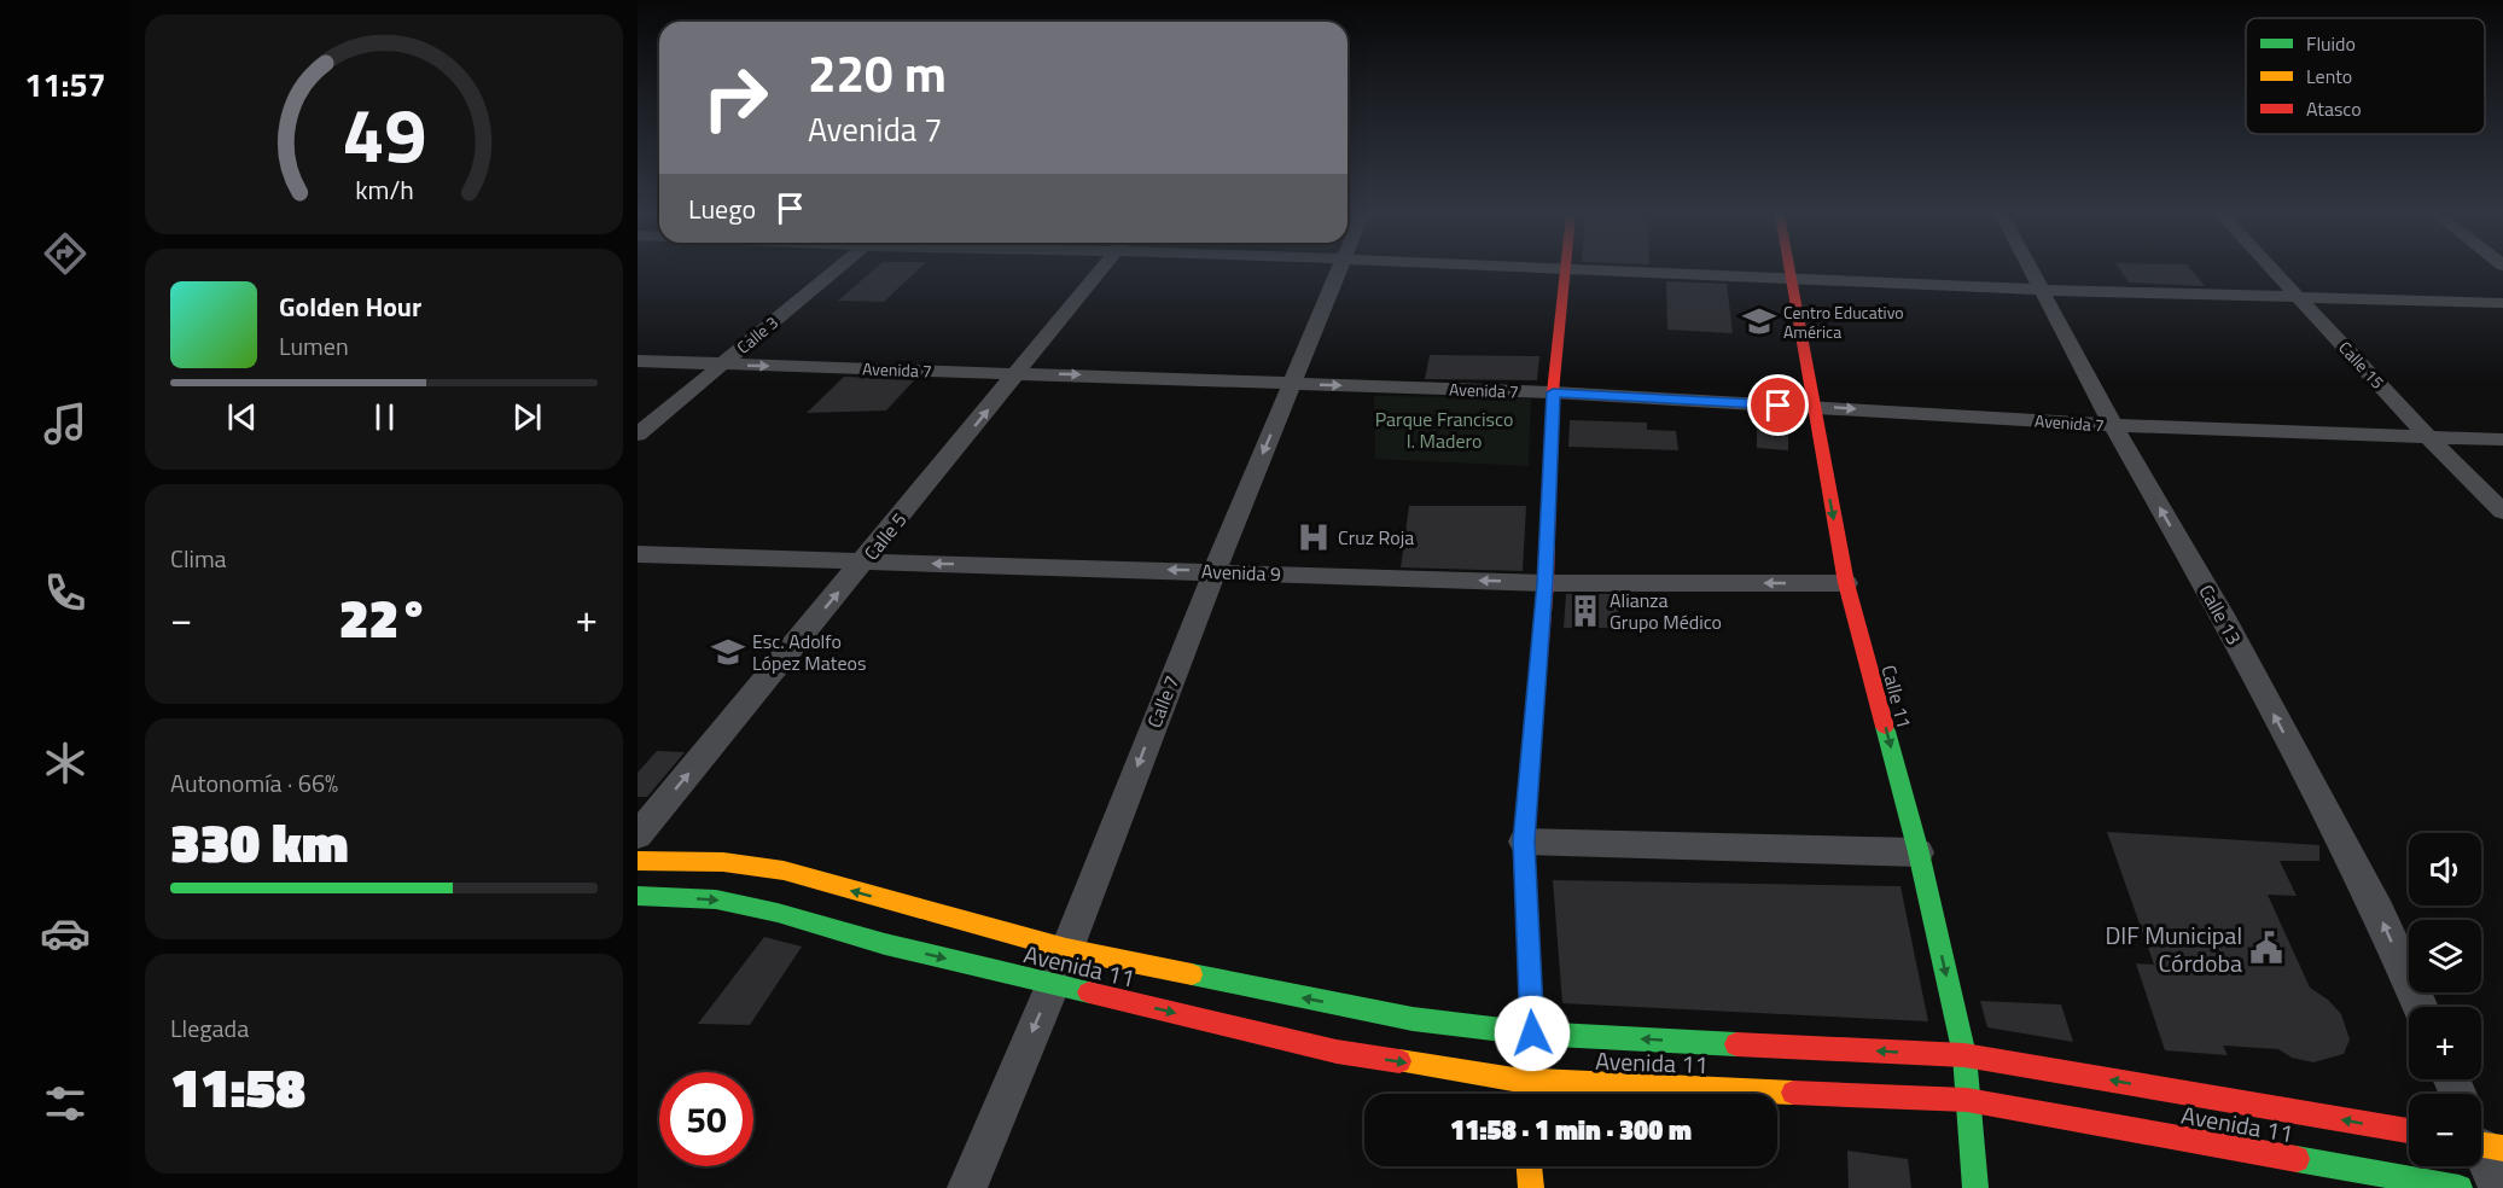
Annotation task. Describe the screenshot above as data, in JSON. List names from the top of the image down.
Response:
{
  "streets": {
    "main road": ["Calle 11", "Avenida 11"],
    "street": [
      "Calle 3",
      "Calle 15",
      "Avenida 7",
      "Calle 5",
      "Avenida 9",
      "Calle 13",
      "Calle 7"
    ]
  },
  "crossings": [
    ["Calle 3", "Avenida 7"],
    ["Calle 15", "Avenida 7"],
    ["Avenida 7", "Calle 5"],
    ["Avenida 7", "Calle 13"],
    ["Avenida 7", "Calle 11"],
    ["Avenida 7", "Calle 7"],
    ["Calle 5", "Avenida 9"],
    ["Avenida 9", "Calle 11"],
    ["Avenida 9", "Calle 7"],
    ["Calle 11", "Avenida 11"],
    ["Calle 7", "Avenida 11"]
  ],
  "one_way": [
    "Avenida 7",
    "Calle 5",
    "Avenida 9",
    "Calle 13",
    "Calle 11",
    "Calle 7"
  ],
  "parks": ["Parque Francisco I. Madero"],
  "places": {
    "school or university": ["Centro Educativo América", "Esc. Adolfo López Mateos"],
    "hospital": ["Cruz Roja"],
    "building": ["Alianza Grupo Médico"],
    "public building": ["DIF Municipal Córdoba"]
  },
  "legend": ["Fluido", "Lento", "Atasco"],
  "page": {
    "tabs": "11:57",
    "turn": ["220 m", "Avenida 7"],
    "then": "Luego",
    "song": ["Golden Hour", "Lumen"],
    "tile": [
      "Clima",
      ["Autonomía · 66%", "330 km"],
      ["Llegada", "11:58"]
    ],
    "heat": ["−", "22°", "+"],
    "map_buttons": ["+", "−"],
    "limit": "50",
    "trip": "11:58 · 1 min · 300 m",
    "gauge": ["49", "km/h"]
  }
}
